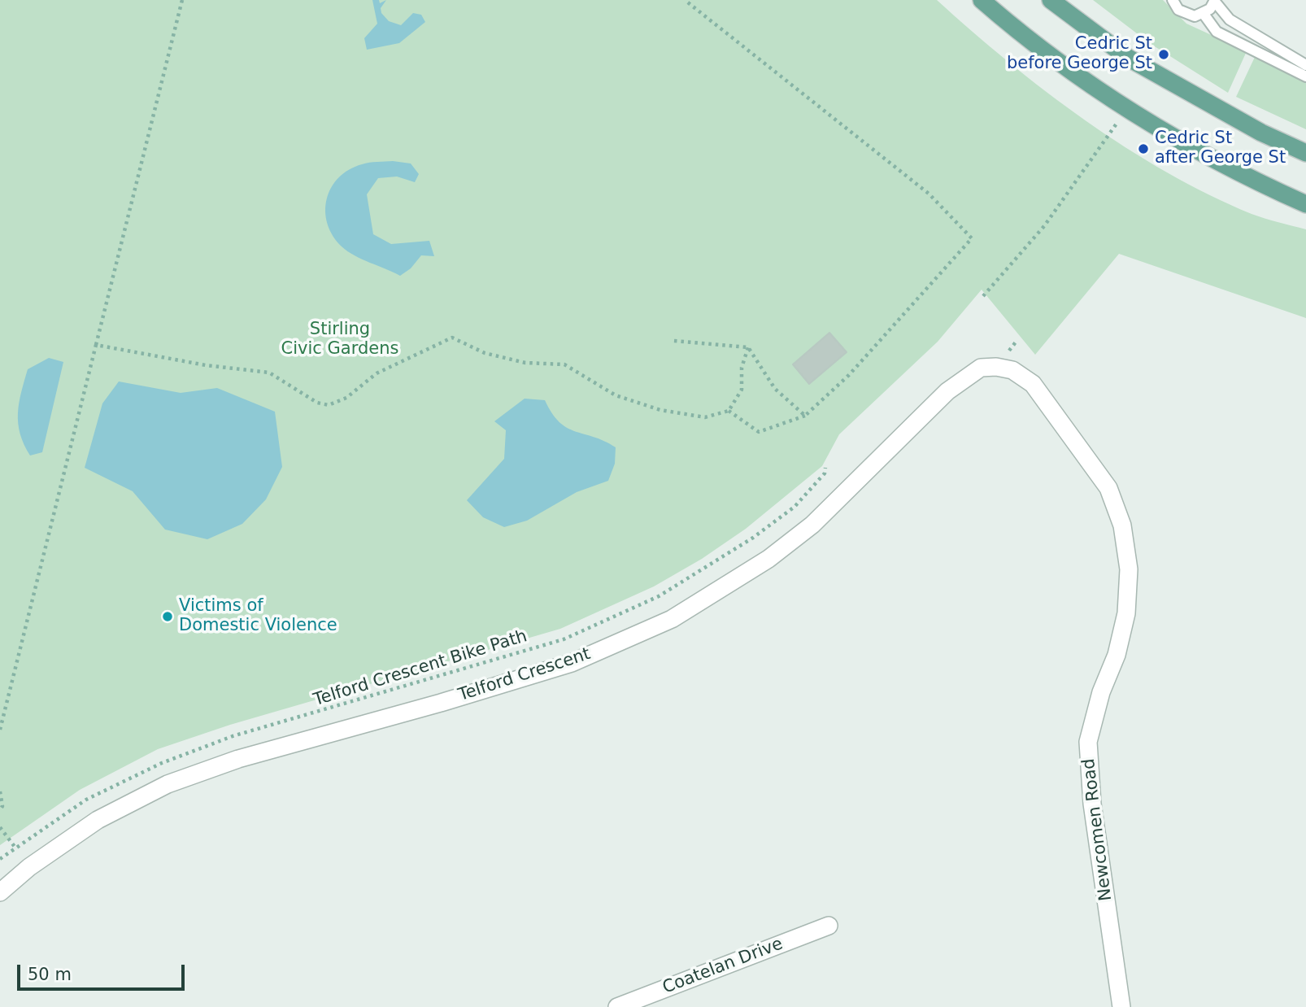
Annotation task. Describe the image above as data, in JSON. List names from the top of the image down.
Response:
{
  "streets": {
    "street": ["Telford Crescent", "Newcomen Road", "Coatelan Drive"],
    "path": ["Telford Crescent Bike Path"]
  },
  "crossings": [
    ["Telford Crescent", "Newcomen Road"]
  ],
  "parks": ["Stirling Civic Gardens"],
  "places": ["Cedric St before George St", "Cedric St after George St", "Victims of Domestic Violence"],
  "scale_bar": "50 m"
}
